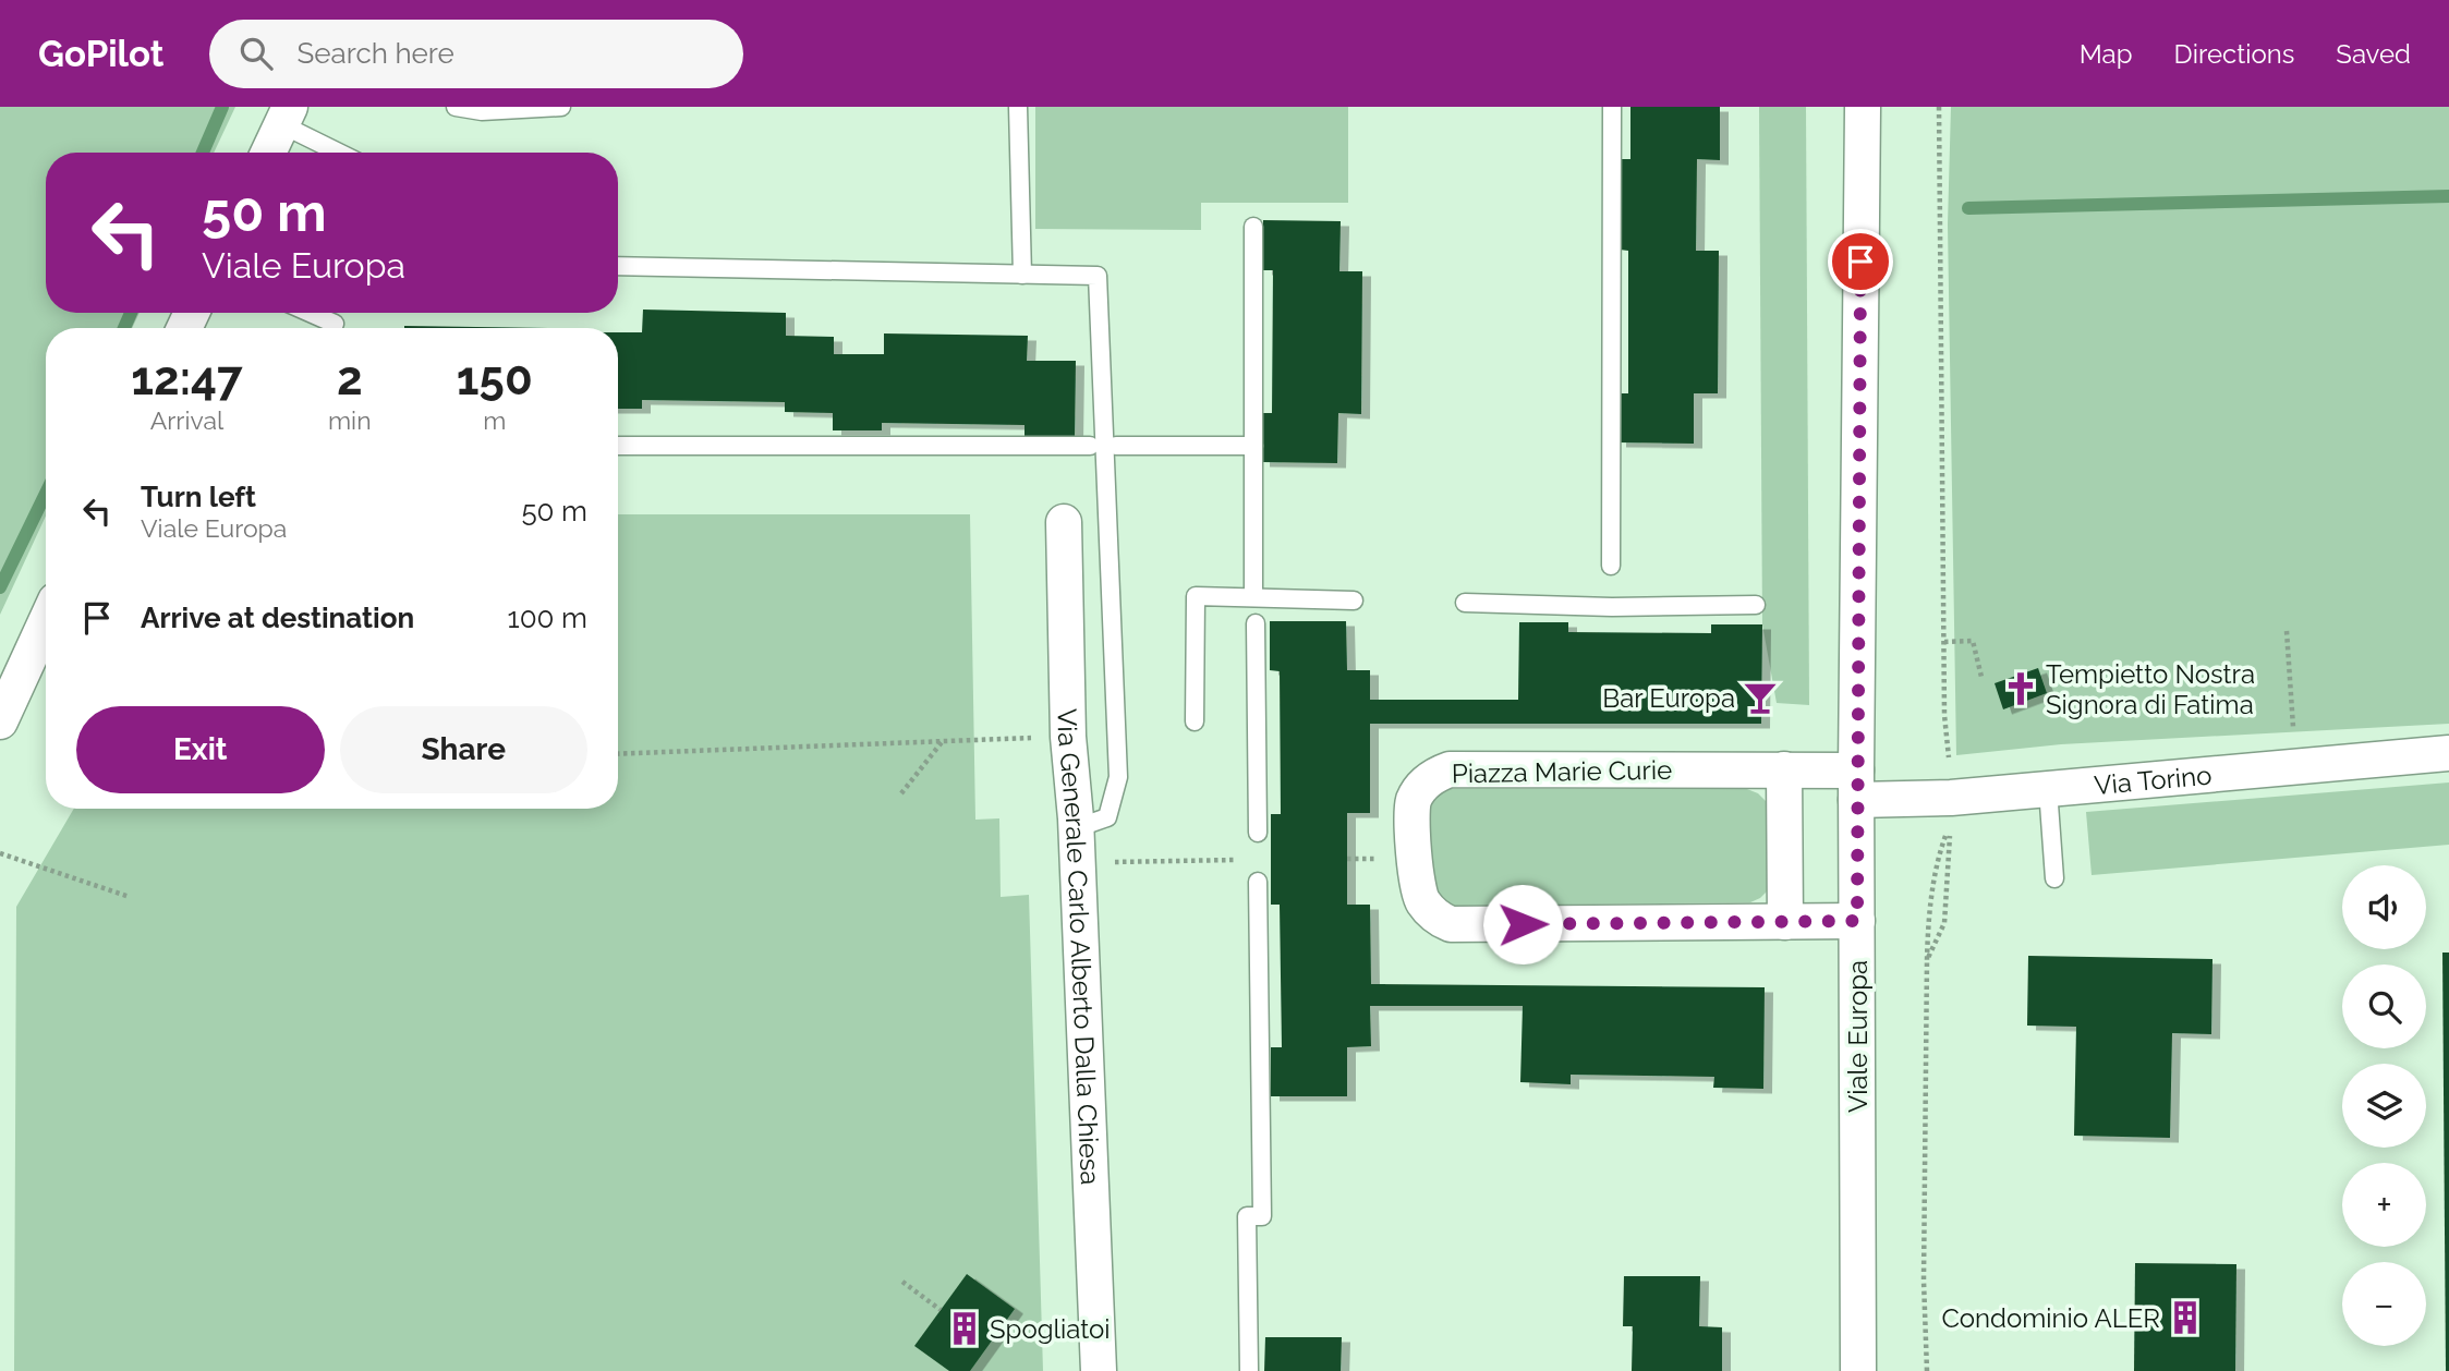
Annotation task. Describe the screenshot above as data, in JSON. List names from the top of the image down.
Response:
{
  "streets": {
    "street": [
      "Piazza Marie Curie",
      "Via Torino",
      "Via Generale Carlo Alberto Dalla Chiesa",
      "Viale Europa"
    ]
  },
  "crossings": [
    ["Piazza Marie Curie", "Via Torino"],
    ["Piazza Marie Curie", "Viale Europa"],
    ["Via Torino", "Viale Europa"]
  ],
  "places": {
    "church": ["Tempietto Nostra Signora di Fatima"],
    "bar": ["Bar Europa"],
    "building": ["Condominio ALER", "Spogliatoi"]
  },
  "page": {
    "header": "GoPilot",
    "search": "Search here",
    "nav": ["Map", "Directions", "Saved"],
    "turn": ["50 m", "Viale Europa"],
    "eta": [
      "12:47",
      "Arrival",
      "2",
      "min",
      "150",
      "m"
    ],
    "list": [
      {
        "name": "Turn left",
        "note": "Viale Europa",
        "value": "50 m"
      },
      {
        "name": "Arrive at destination",
        "value": "100 m"
      }
    ],
    "buttons": ["Exit", "Share"],
    "map_buttons": ["+", "−"]
  }
}
